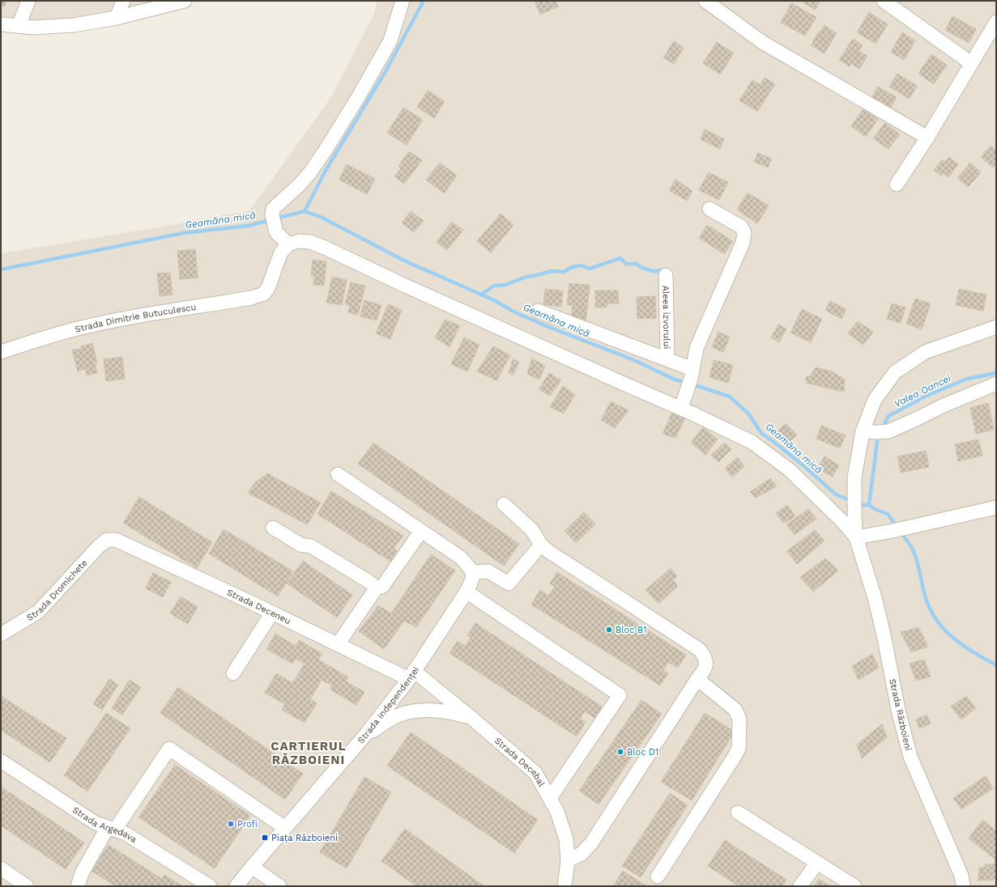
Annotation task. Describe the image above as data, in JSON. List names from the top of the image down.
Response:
{
  "streets": {
    "street": [
      "Aleea izvorului",
      "Strada Dimitrie Butuculescu",
      "Strada Dromichete",
      "Strada Deceneu",
      "Strada Independenței",
      "Strada Războieni",
      "Strada Decebal",
      "Strada Argedava"
    ]
  },
  "crossings": [
    ["Strada Dromichete", "Strada Deceneu"],
    ["Strada Deceneu", "Strada Independenței"],
    ["Strada Deceneu", "Strada Decebal"],
    ["Strada Independenței", "Strada Decebal"]
  ],
  "districts": ["CARTIERUL RĂZBOIENI"],
  "water": ["Geamăna mică", "Valea Oancei"],
  "places": {
    "other": ["Bloc B1", "Bloc D1", "Profi"],
    "transit": ["Piața Războieni"]
  }
}
